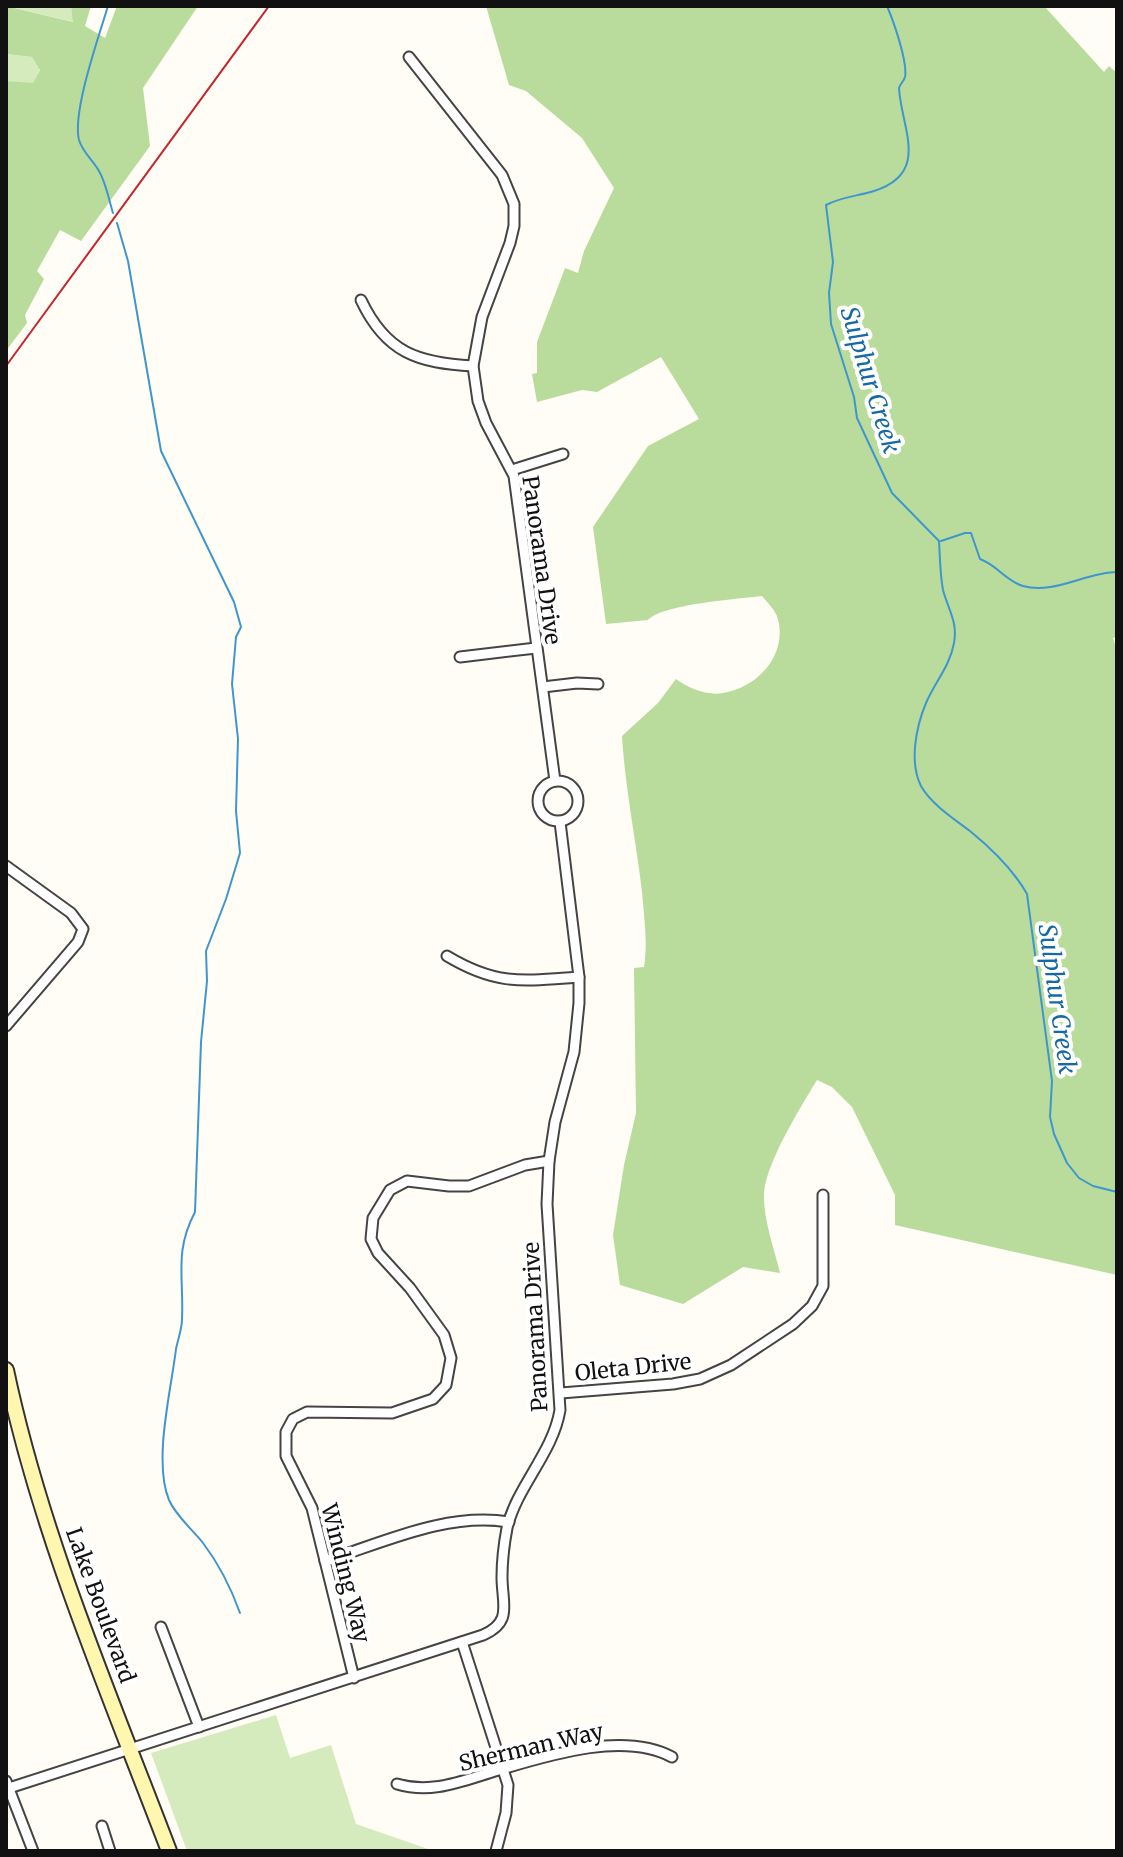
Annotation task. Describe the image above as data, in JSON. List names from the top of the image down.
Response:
{
  "streets": {
    "main road": ["Lake Boulevard"],
    "street": [
      "Panorama Drive",
      "Oleta Drive",
      "Winding Way",
      "Sherman Way"
    ]
  },
  "crossings": [
    ["Panorama Drive", "Oleta Drive"],
    ["Panorama Drive", "Winding Way"],
    ["Panorama Drive", "Lake Boulevard"]
  ],
  "water": ["Sulphur Creek"]
}
